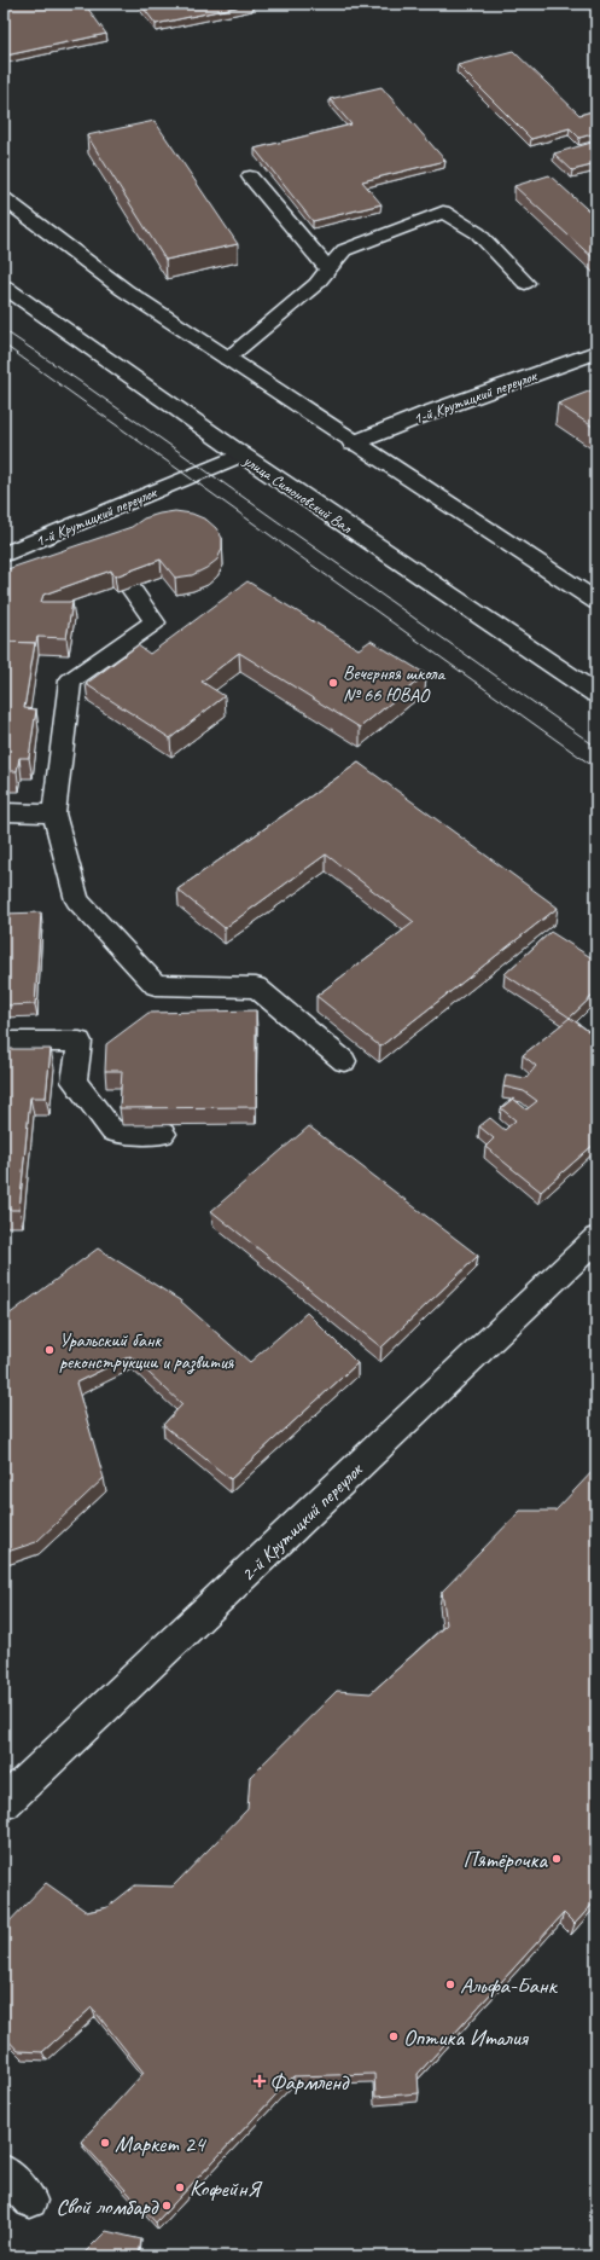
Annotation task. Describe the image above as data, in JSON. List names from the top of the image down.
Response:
{
  "streets": {
    "main road": ["1-й Крутицкий переулок", "улица Симоновский Вал", "2-й Крутицкий переулок"]
  },
  "crossings": [
    ["1-й Крутицкий переулок", "улица Симоновский Вал"]
  ],
  "places": {
    "other": [
      "Вечерняя школа № 66 ЮВАО",
      "Уральский банк реконструкции и развития",
      "Пятёрочка",
      "Альфа-Банк",
      "Оптика Италия",
      "Маркет 24",
      "КофейнЯ",
      "Свой ломбард"
    ],
    "health": ["Фармленд"]
  }
}
